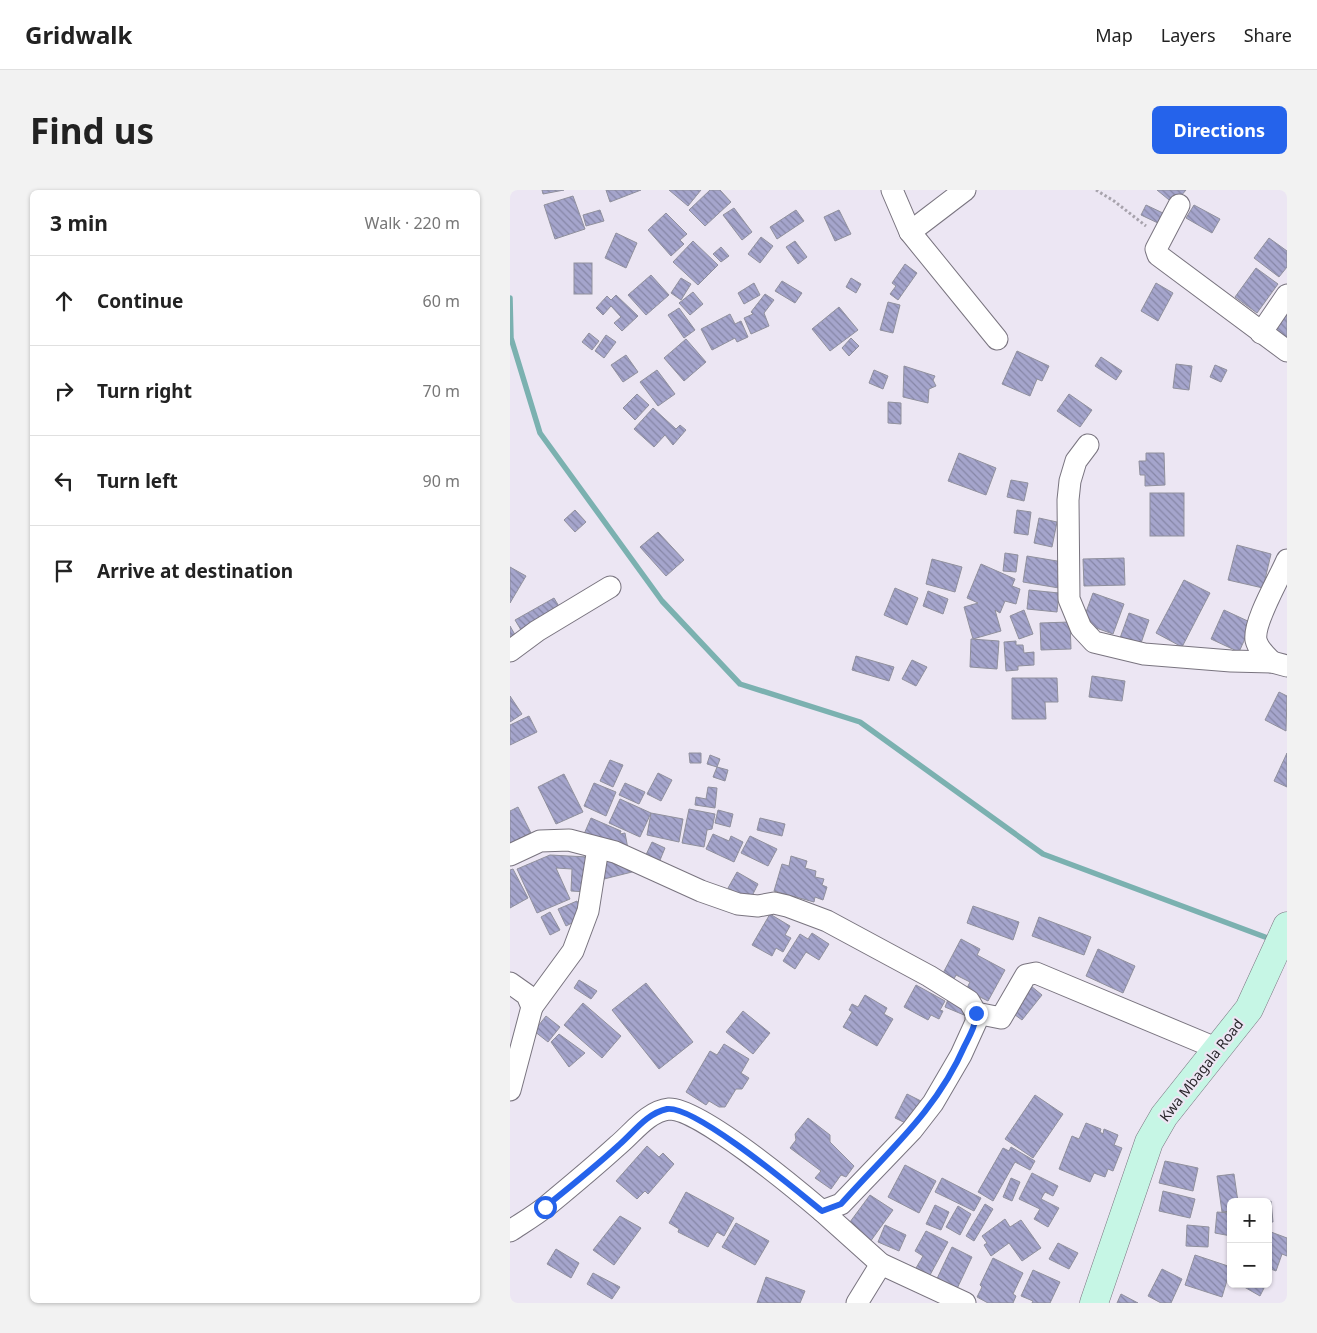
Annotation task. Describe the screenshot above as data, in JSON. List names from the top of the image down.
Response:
{
  "streets": {
    "street": ["Kwa Mbagala Road"]
  },
  "page": {
    "header": "Gridwalk",
    "nav": ["Map", "Layers", "Share"],
    "buttons": "Directions",
    "title": "Find us",
    "heading": ["3 min", "Walk · 220 m"],
    "list": [
      ["Continue", "60 m"],
      ["Turn right", "70 m"],
      ["Turn left", "90 m"],
      "Arrive at destination"
    ],
    "map_buttons": ["+", "−"]
  }
}
